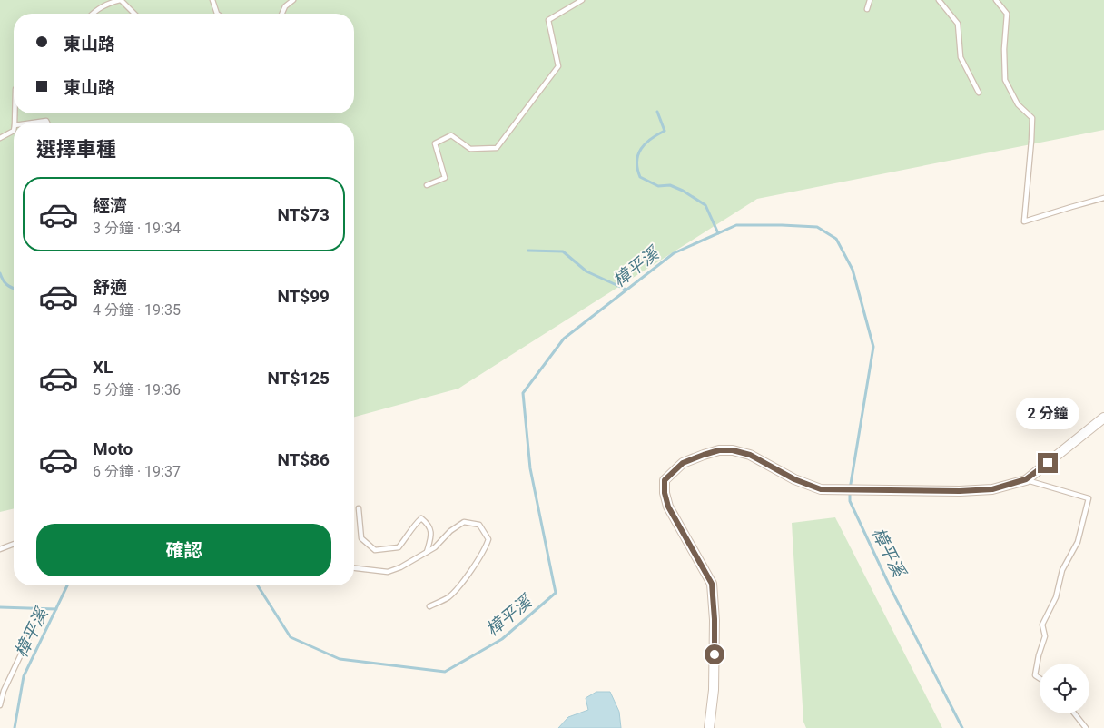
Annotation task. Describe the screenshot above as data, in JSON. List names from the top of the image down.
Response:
{
  "water": ["樟平溪"],
  "page": {
    "banner": ["東山路", "東山路"],
    "heading": "選擇車種",
    "list": [
      {
        "name": "經濟",
        "note": "3 分鐘 · 19:34",
        "value": "NT$73"
      },
      {
        "name": "舒適",
        "note": "4 分鐘 · 19:35",
        "value": "NT$99"
      },
      {
        "name": "XL",
        "note": "5 分鐘 · 19:36",
        "value": "NT$125"
      },
      {
        "name": "Moto",
        "note": "6 分鐘 · 19:37",
        "value": "NT$86"
      }
    ],
    "bubble": "2 分鐘",
    "buttons": "確認"
  }
}
